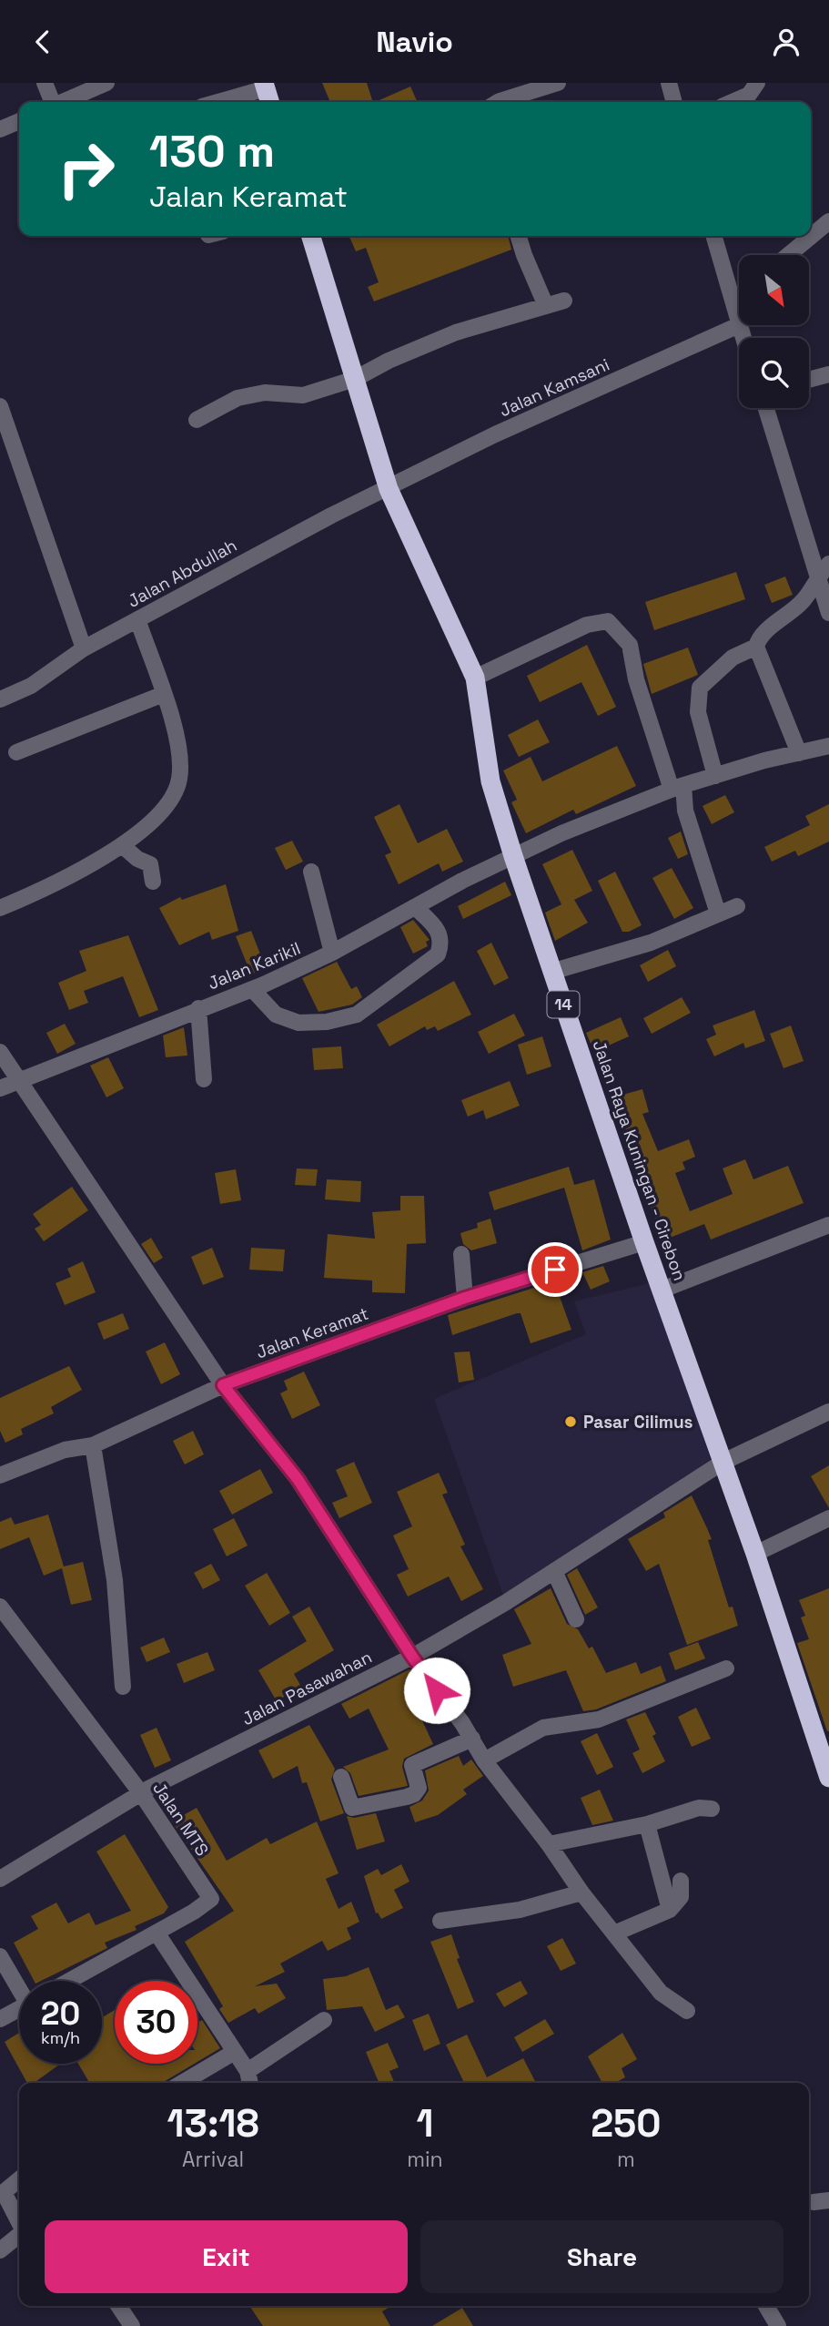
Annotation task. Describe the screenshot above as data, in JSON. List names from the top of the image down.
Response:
{
  "streets": {
    "highway": ["14", "Jalan Raya Kuningan - Cirebon"],
    "street": [
      "Jalan Kamsani",
      "Jalan Abdullah",
      "Jalan Karikil",
      "Jalan Keramat",
      "Jalan Pasawahan",
      "Jalan MTS"
    ]
  },
  "crossings": [
    ["Jalan Kamsani", "Jalan Abdullah"],
    ["Jalan Kamsani", "Jalan Raya Kuningan - Cirebon"],
    ["Jalan Abdullah", "Jalan Raya Kuningan - Cirebon"],
    ["Jalan Karikil", "Jalan Raya Kuningan - Cirebon"],
    ["Jalan Raya Kuningan - Cirebon", "Jalan Keramat"],
    ["Jalan Raya Kuningan - Cirebon", "Jalan Pasawahan"],
    ["Jalan Pasawahan", "Jalan MTS"]
  ],
  "places": ["Pasar Cilimus"],
  "north": "bottom right",
  "page": {
    "header": "Navio",
    "turn": ["130 m", "Jalan Keramat"],
    "speed": "20 km/h",
    "limit": "30",
    "eta": [
      "13:18",
      "Arrival",
      "1",
      "min",
      "250",
      "m"
    ],
    "buttons": ["Exit", "Share"]
  }
}
